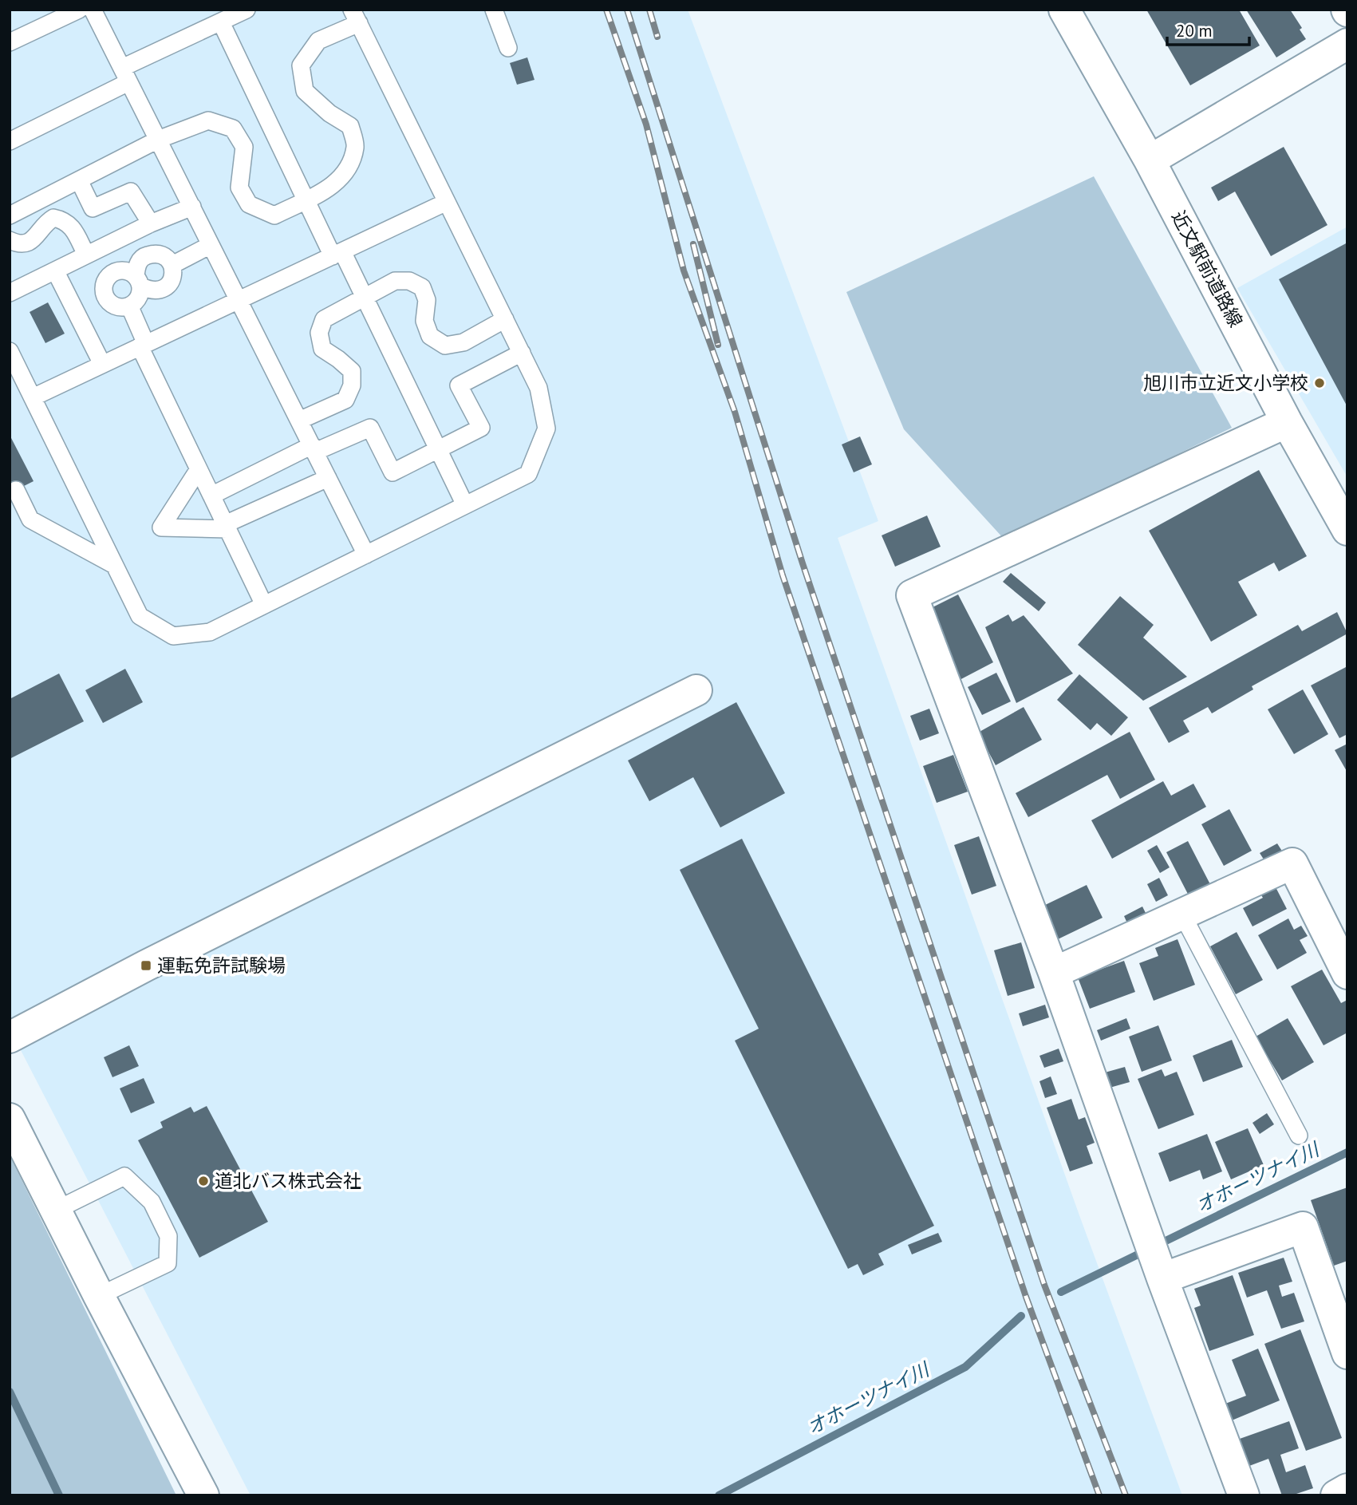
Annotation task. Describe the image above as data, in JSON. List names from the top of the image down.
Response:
{
  "streets": {
    "street": ["近文駅前道路線"]
  },
  "water": ["オホーツナイ川"],
  "places": {
    "other": ["旭川市立近文小学校", "道北バス株式会社"],
    "transit": ["運転免許試験場"]
  },
  "scale_bar": "20 m"
}
